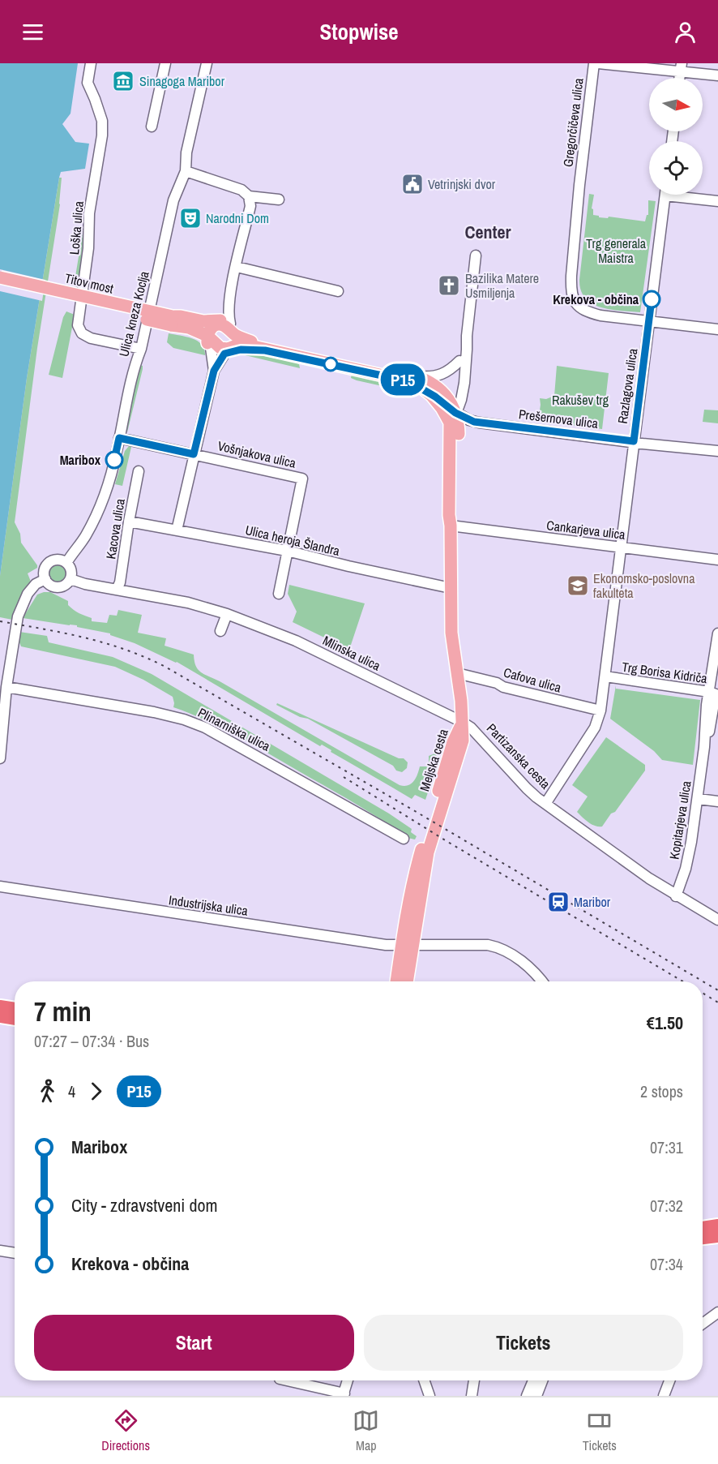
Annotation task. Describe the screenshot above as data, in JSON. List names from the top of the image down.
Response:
{
  "streets": {
    "main road": ["Titov most", "Meljska cesta"],
    "street": [
      "Gregorčičeva ulica",
      "Loška ulica",
      "Ulica kneza Koclja",
      "Razlagova ulica",
      "Prešernova ulica",
      "Vošnjakova ulica",
      "Kacova ulica",
      "Cankarjeva ulica",
      "Ulica heroja Šlandra",
      "Mlinska ulica",
      "Trg Borisa Kidriča",
      "Cafova ulica",
      "Plinarniška ulica",
      "Partizanska cesta",
      "Kopitarjeva ulica",
      "Industrijska ulica"
    ]
  },
  "crossings": [
    ["Gregorčičeva ulica", "Razlagova ulica"],
    ["Loška ulica", "Ulica kneza Koclja"],
    ["Ulica kneza Koclja", "Vošnjakova ulica"],
    ["Ulica kneza Koclja", "Mlinska ulica"],
    ["Razlagova ulica", "Prešernova ulica"],
    ["Razlagova ulica", "Cankarjeva ulica"],
    ["Razlagova ulica", "Trg Borisa Kidriča"],
    ["Vošnjakova ulica", "Ulica heroja Šlandra"],
    ["Kacova ulica", "Ulica heroja Šlandra"],
    ["Kacova ulica", "Mlinska ulica"],
    ["Mlinska ulica", "Partizanska cesta"],
    ["Mlinska ulica", "Meljska cesta"],
    ["Trg Borisa Kidriča", "Cafova ulica"],
    ["Trg Borisa Kidriča", "Partizanska cesta"],
    ["Trg Borisa Kidriča", "Kopitarjeva ulica"],
    ["Partizanska cesta", "Meljska cesta"],
    ["Partizanska cesta", "Kopitarjeva ulica"],
    ["Meljska cesta", "Industrijska ulica"]
  ],
  "districts": ["Center"],
  "parks": ["Trg generala Maistra", "Rakušev trg"],
  "places": {
    "museum": ["Sinagoga Maribor"],
    "public building": ["Vetrinjski dvor"],
    "theatre": ["Narodni Dom"],
    "church": ["Bazilika Matere Usmiljenja"],
    "other": ["Krekova - občina", "Maribox"],
    "school or university": ["Ekonomsko-poslovna fakulteta"],
    "station": ["Maribor"]
  },
  "lines": ["bus line P15"],
  "north": "right",
  "page": {
    "header": "Stopwise",
    "on_map": "P15",
    "heading": ["7 min", "07:27 – 07:34 · Bus", "€1.50"],
    "legs": ["4", "P15", "2 stops"],
    "list": [
      {
        "name": "Maribox",
        "value": "07:31"
      },
      {
        "name": "City - zdravstveni dom",
        "value": "07:32"
      },
      {
        "name": "Krekova - občina",
        "value": "07:34"
      }
    ],
    "buttons": ["Start", "Tickets"],
    "tabs": ["Directions", "Map", "Tickets"]
  }
}
